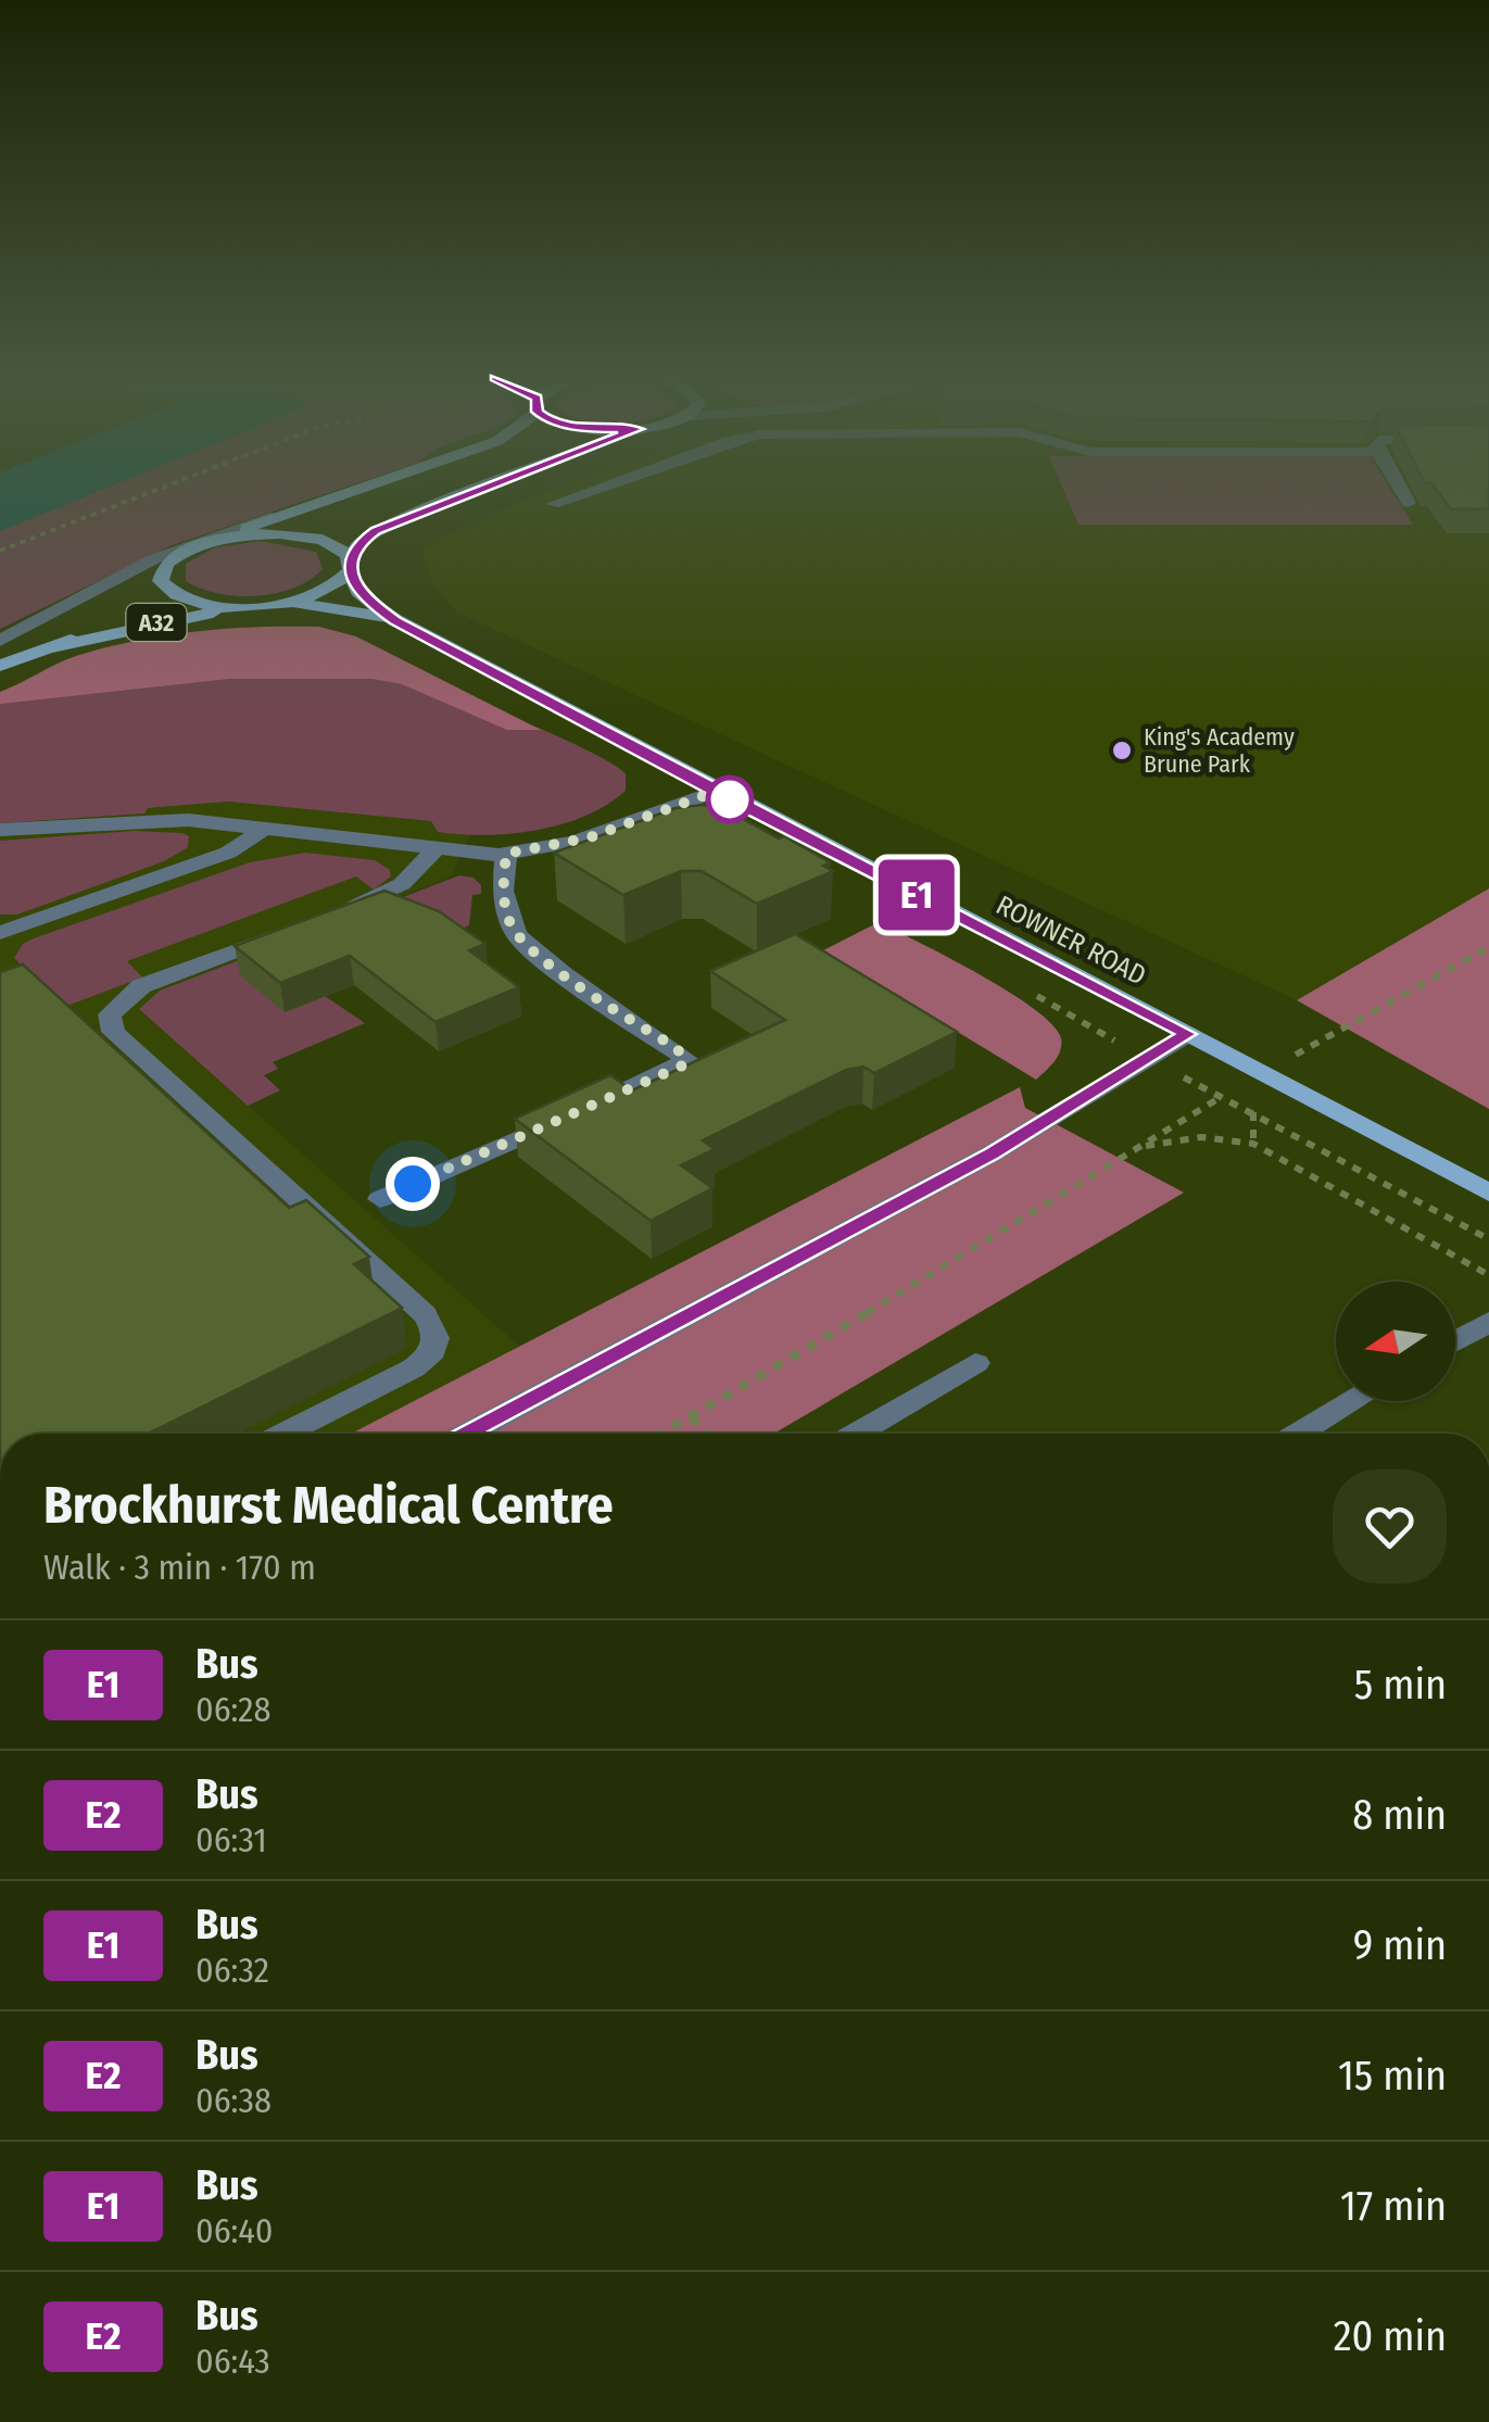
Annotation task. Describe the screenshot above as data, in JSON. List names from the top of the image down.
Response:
{
  "streets": {
    "main road": ["A32", "ROWNER ROAD"]
  },
  "crossings": [
    ["A32", "ROWNER ROAD"]
  ],
  "places": ["King's Academy Brune Park"],
  "lines": ["bus line E1"],
  "north": "left",
  "page": {
    "on_map": "E1",
    "heading": ["Brockhurst Medical Centre", "Walk · 3 min · 170 m"],
    "list": [
      {
        "mark": "E1",
        "name": "Bus",
        "note": "06:28",
        "value": "5 min"
      },
      {
        "mark": "E2",
        "name": "Bus",
        "note": "06:31",
        "value": "8 min"
      },
      {
        "mark": "E1",
        "name": "Bus",
        "note": "06:32",
        "value": "9 min"
      },
      {
        "mark": "E2",
        "name": "Bus",
        "note": "06:38",
        "value": "15 min"
      },
      {
        "mark": "E1",
        "name": "Bus",
        "note": "06:40",
        "value": "17 min"
      },
      {
        "mark": "E2",
        "name": "Bus",
        "note": "06:43",
        "value": "20 min"
      }
    ]
  }
}
